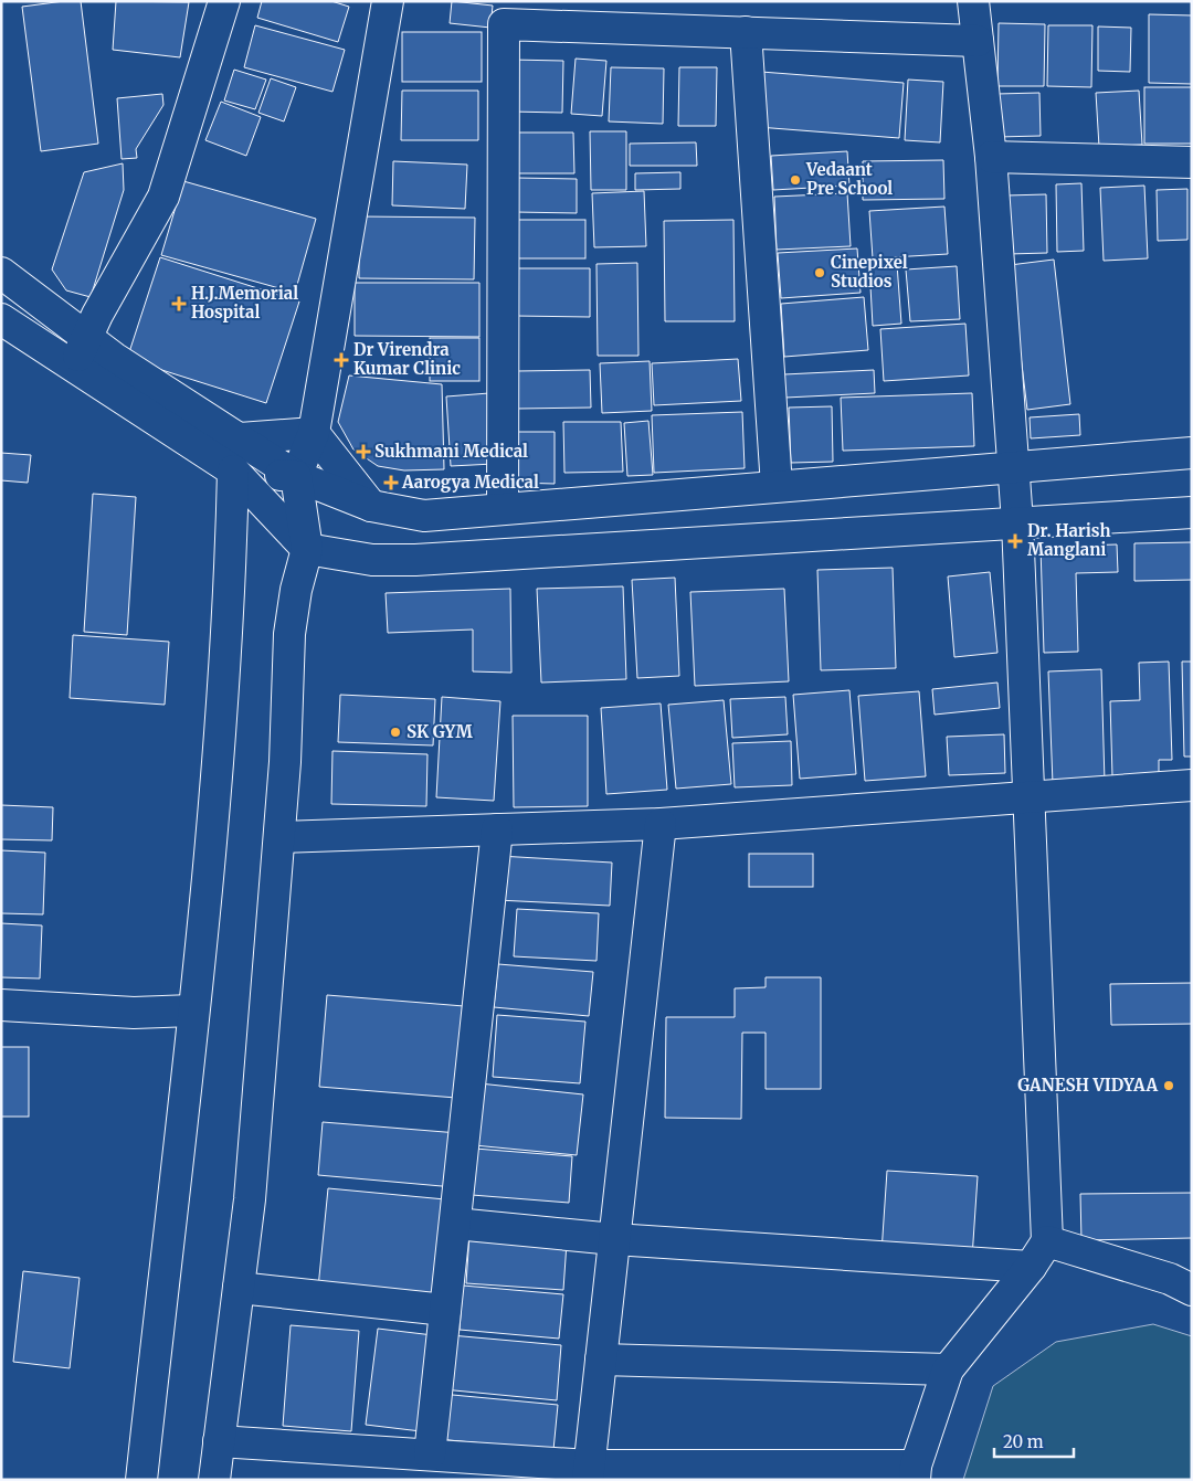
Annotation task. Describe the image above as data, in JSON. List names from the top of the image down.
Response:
{
  "places": {
    "other": [
      "Vedaant Pre School",
      "Cinepixel Studios",
      "SK GYM",
      "GANESH VIDYAA"
    ],
    "health": [
      "H.J.Memorial Hospital",
      "Dr Virendra Kumar Clinic",
      "Sukhmani Medical",
      "Aarogya Medical",
      "Dr. Harish Manglani"
    ]
  },
  "scale_bar": "20 m"
}
